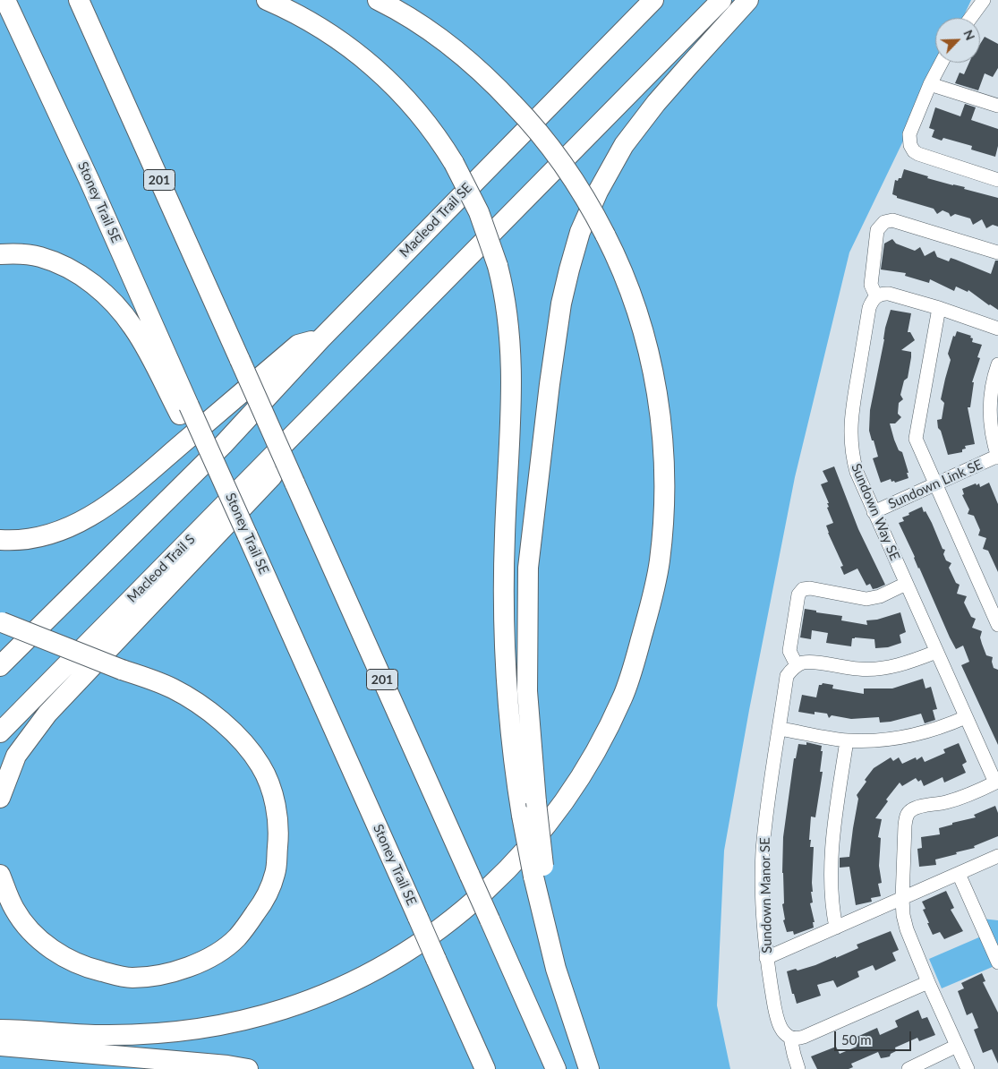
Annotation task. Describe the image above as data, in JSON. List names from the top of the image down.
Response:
{
  "streets": {
    "highway": [
      "201",
      "Stoney Trail SE",
      "Macleod Trail SE",
      "Macleod Trail S"
    ],
    "street": ["Sundown Link SE", "Sundown Way SE", "Sundown Manor SE"]
  },
  "crossings": [
    ["Sundown Link SE", "Sundown Way SE"]
  ],
  "scale_bar": "50 m",
  "north": "top right"
}
